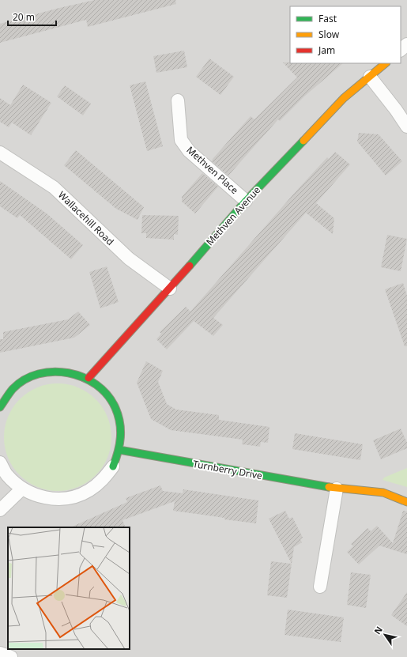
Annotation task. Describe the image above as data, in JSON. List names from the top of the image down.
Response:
{
  "streets": {
    "street": [
      "Methven Place",
      "Methven Avenue",
      "Wallacehill Road",
      "Turnberry Drive"
    ]
  },
  "crossings": [
    ["Methven Place", "Methven Avenue"],
    ["Methven Avenue", "Wallacehill Road"]
  ],
  "legend": ["Fast", "Slow", "Jam"],
  "scale_bar": "20 m",
  "north": "top left"
}
